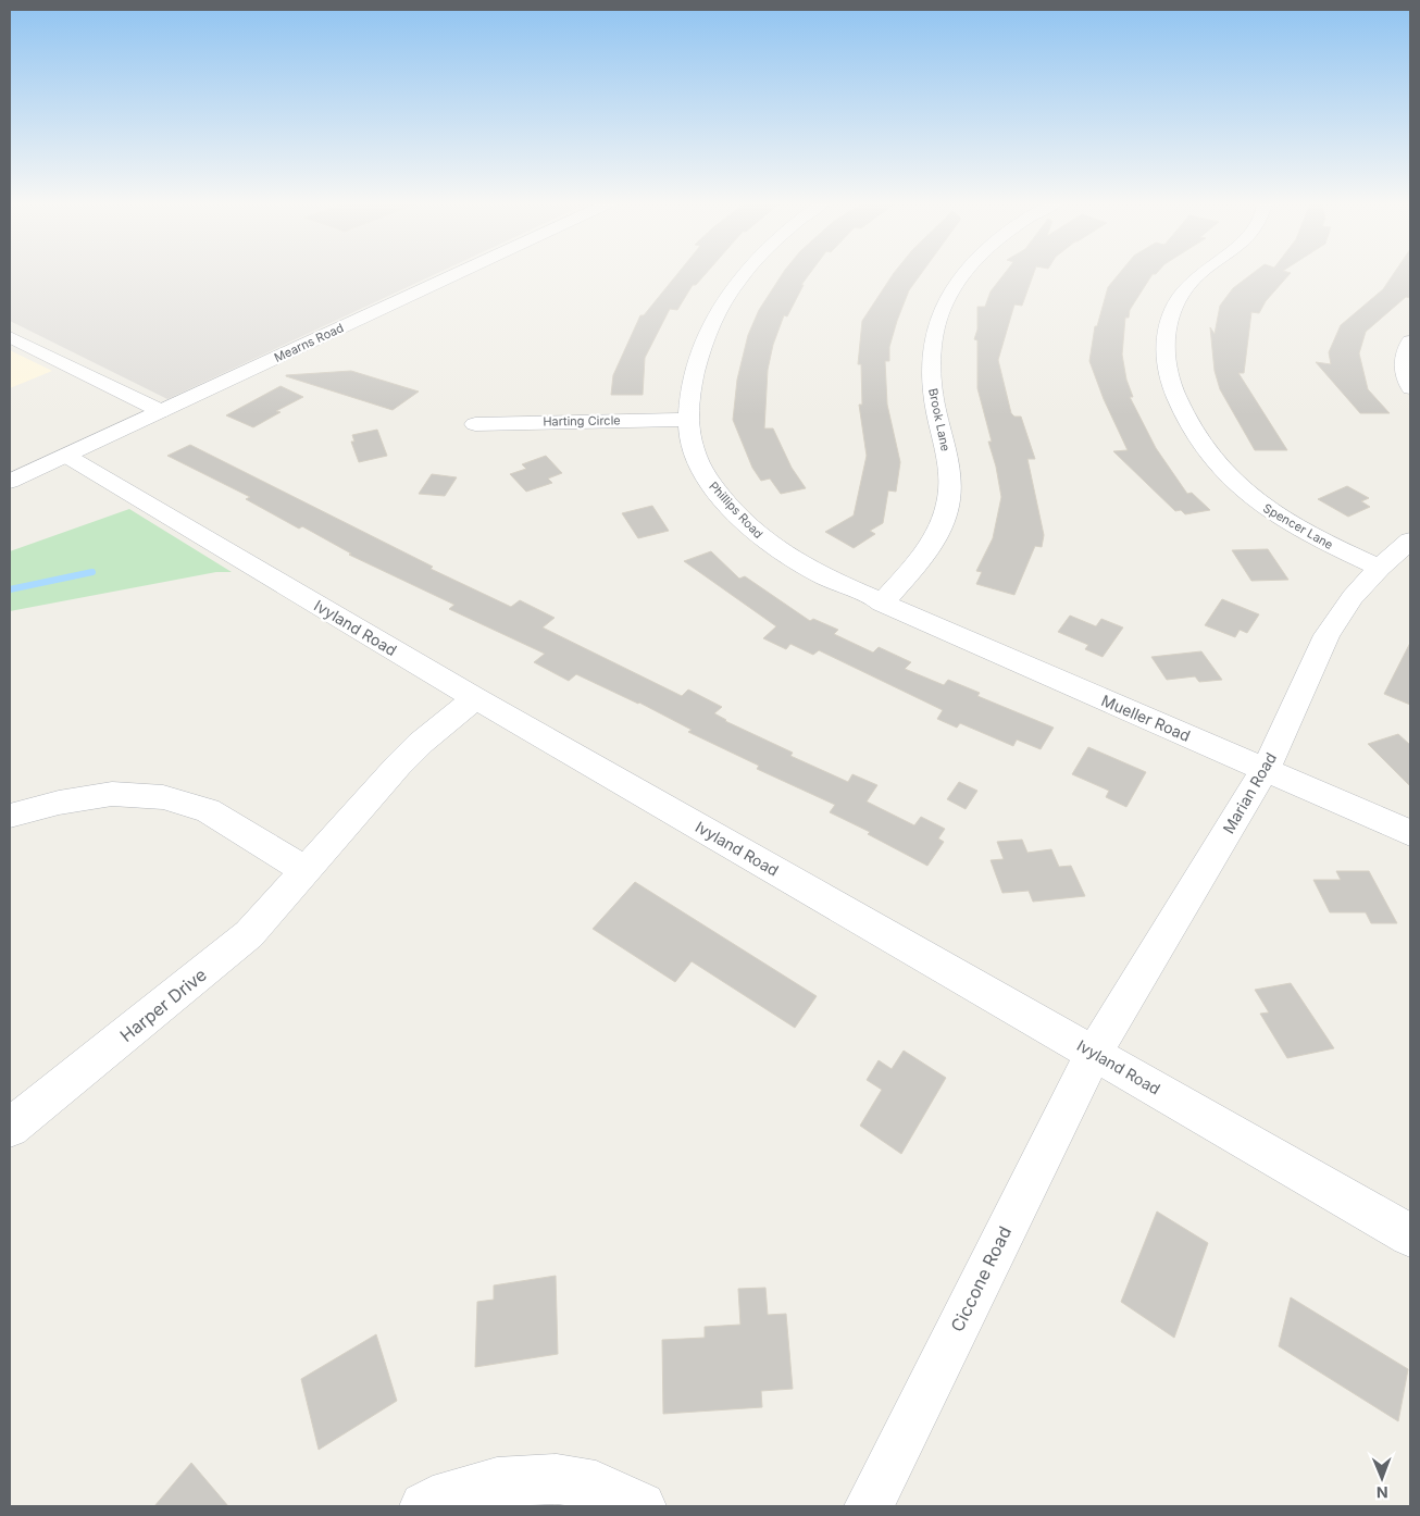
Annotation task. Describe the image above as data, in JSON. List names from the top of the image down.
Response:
{
  "streets": {
    "street": [
      "Mearns Road",
      "Brook Lane",
      "Harting Circle",
      "Phillips Road",
      "Spencer Lane",
      "Ivyland Road",
      "Mueller Road",
      "Marian Road",
      "Harper Drive",
      "Ciccone Road"
    ]
  },
  "crossings": [
    ["Mearns Road", "Ivyland Road"],
    ["Brook Lane", "Phillips Road"],
    ["Brook Lane", "Mueller Road"],
    ["Harting Circle", "Phillips Road"],
    ["Phillips Road", "Mueller Road"],
    ["Spencer Lane", "Marian Road"],
    ["Ivyland Road", "Marian Road"],
    ["Ivyland Road", "Harper Drive"],
    ["Ivyland Road", "Ciccone Road"],
    ["Mueller Road", "Marian Road"],
    ["Marian Road", "Ciccone Road"]
  ],
  "north": "bottom"
}
